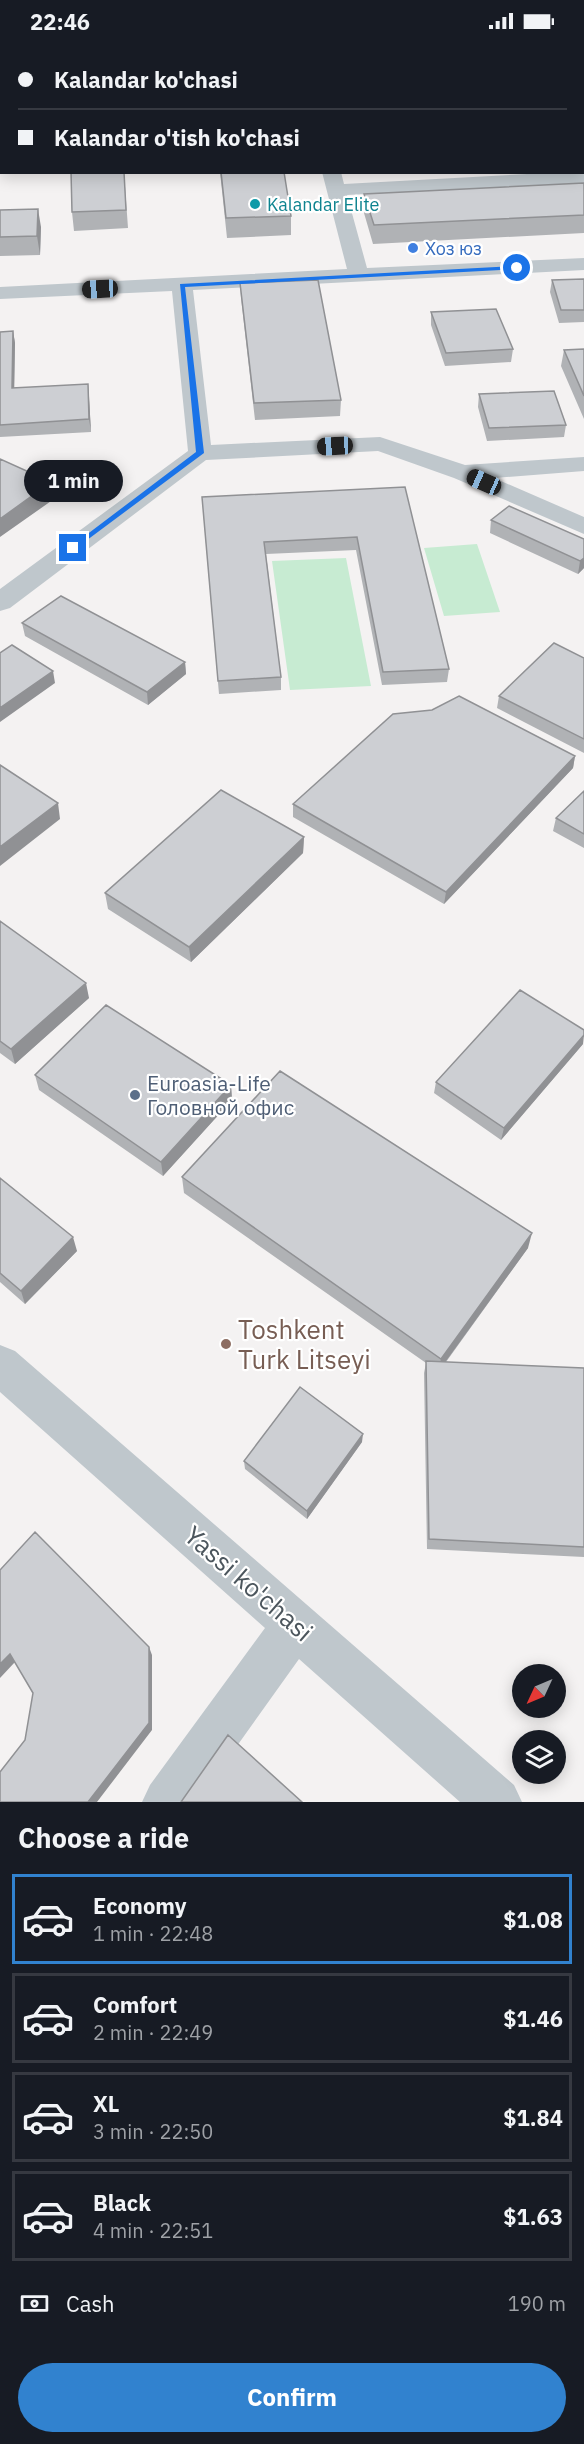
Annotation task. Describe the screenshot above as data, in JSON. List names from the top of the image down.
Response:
{
  "streets": {
    "street": ["Yassi ko'chasi"]
  },
  "places": [
    "Kalandar Elite",
    "Хоз юз",
    "Euroasia-Life Головной офис",
    "Toshkent Turk Litseyi"
  ],
  "north": "bottom left",
  "page": {
    "status": "22:46",
    "banner": ["Kalandar ko'chasi", "Kalandar o'tish ko'chasi"],
    "bubble": "1 min",
    "heading": "Choose a ride",
    "list": [
      {
        "name": "Economy",
        "note": "1 min · 22:48",
        "value": "$1.08"
      },
      {
        "name": "Comfort",
        "note": "2 min · 22:49",
        "value": "$1.46"
      },
      {
        "name": "XL",
        "note": "3 min · 22:50",
        "value": "$1.84"
      },
      {
        "name": "Black",
        "note": "4 min · 22:51",
        "value": "$1.63"
      }
    ],
    "pay": ["Cash", "190 m"],
    "buttons": "Confirm"
  }
}
